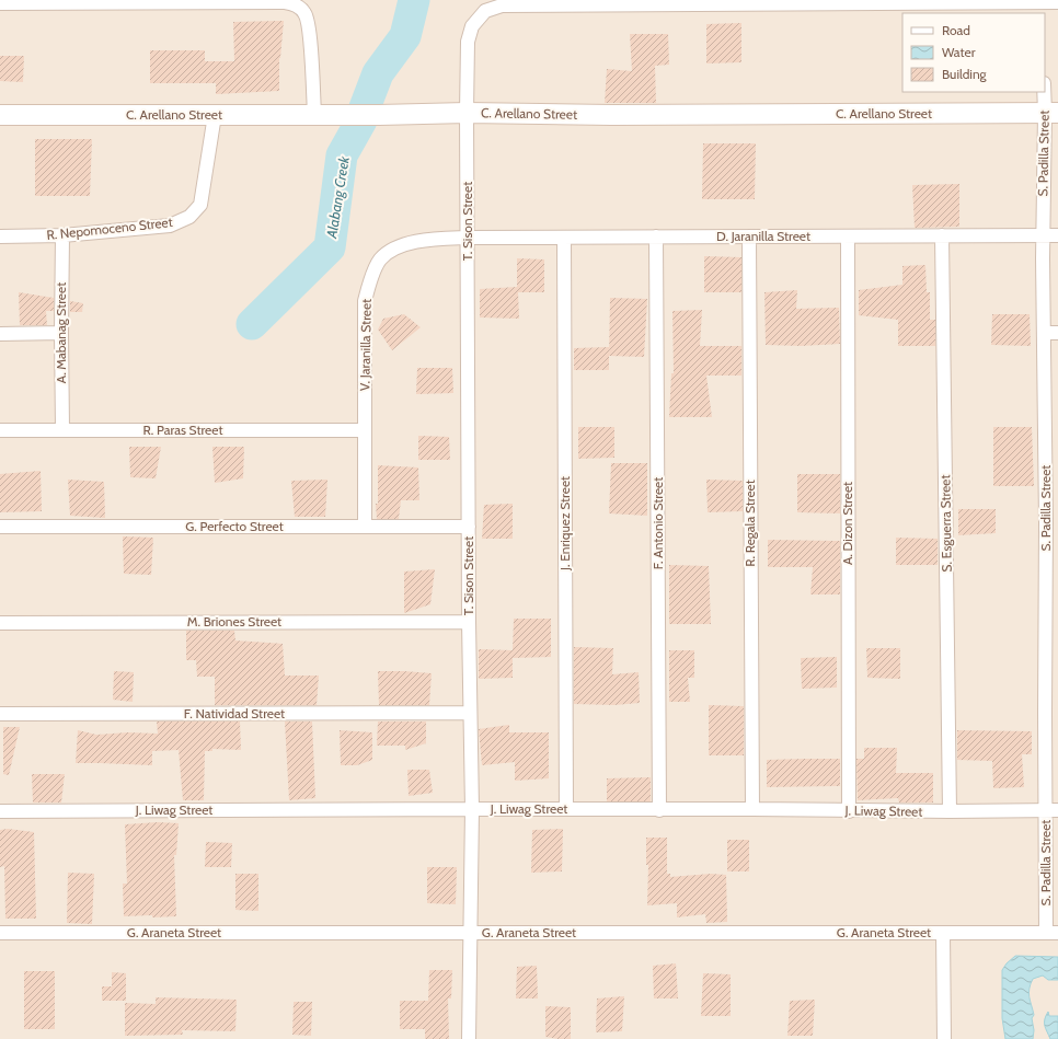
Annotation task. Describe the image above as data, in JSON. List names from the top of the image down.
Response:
{
  "streets": {
    "street": [
      "C. Arellano Street",
      "S. Padilla Street",
      "T. Sison Street",
      "R. Nepomoceno Street",
      "D. Jaranilla Street",
      "A. Mabanag Street",
      "V. Jaranilla Street",
      "R. Paras Street",
      "J. Enriquez Street",
      "F. Antonio Street",
      "R. Regala Street",
      "A. Dizon Street",
      "S. Esguerra Street",
      "G. Perfecto Street",
      "M. Briones Street",
      "F. Natividad Street",
      "J. Liwag Street",
      "G. Araneta Street"
    ]
  },
  "crossings": [
    ["C. Arellano Street", "S. Padilla Street"],
    ["C. Arellano Street", "T. Sison Street"],
    ["C. Arellano Street", "R. Nepomoceno Street"],
    ["S. Padilla Street", "D. Jaranilla Street"],
    ["S. Padilla Street", "J. Liwag Street"],
    ["S. Padilla Street", "G. Araneta Street"],
    ["T. Sison Street", "D. Jaranilla Street"],
    ["T. Sison Street", "V. Jaranilla Street"],
    ["T. Sison Street", "G. Perfecto Street"],
    ["T. Sison Street", "M. Briones Street"],
    ["T. Sison Street", "F. Natividad Street"],
    ["T. Sison Street", "J. Liwag Street"],
    ["T. Sison Street", "G. Araneta Street"],
    ["R. Nepomoceno Street", "A. Mabanag Street"],
    ["D. Jaranilla Street", "V. Jaranilla Street"],
    ["D. Jaranilla Street", "J. Enriquez Street"],
    ["D. Jaranilla Street", "F. Antonio Street"],
    ["D. Jaranilla Street", "R. Regala Street"],
    ["D. Jaranilla Street", "A. Dizon Street"],
    ["D. Jaranilla Street", "S. Esguerra Street"],
    ["A. Mabanag Street", "R. Paras Street"],
    ["V. Jaranilla Street", "R. Paras Street"],
    ["V. Jaranilla Street", "G. Perfecto Street"],
    ["J. Enriquez Street", "J. Liwag Street"],
    ["F. Antonio Street", "J. Liwag Street"],
    ["R. Regala Street", "J. Liwag Street"],
    ["A. Dizon Street", "J. Liwag Street"],
    ["S. Esguerra Street", "J. Liwag Street"]
  ],
  "water": ["Alabang Creek"],
  "legend": ["Road", "Water", "Building"]
}
